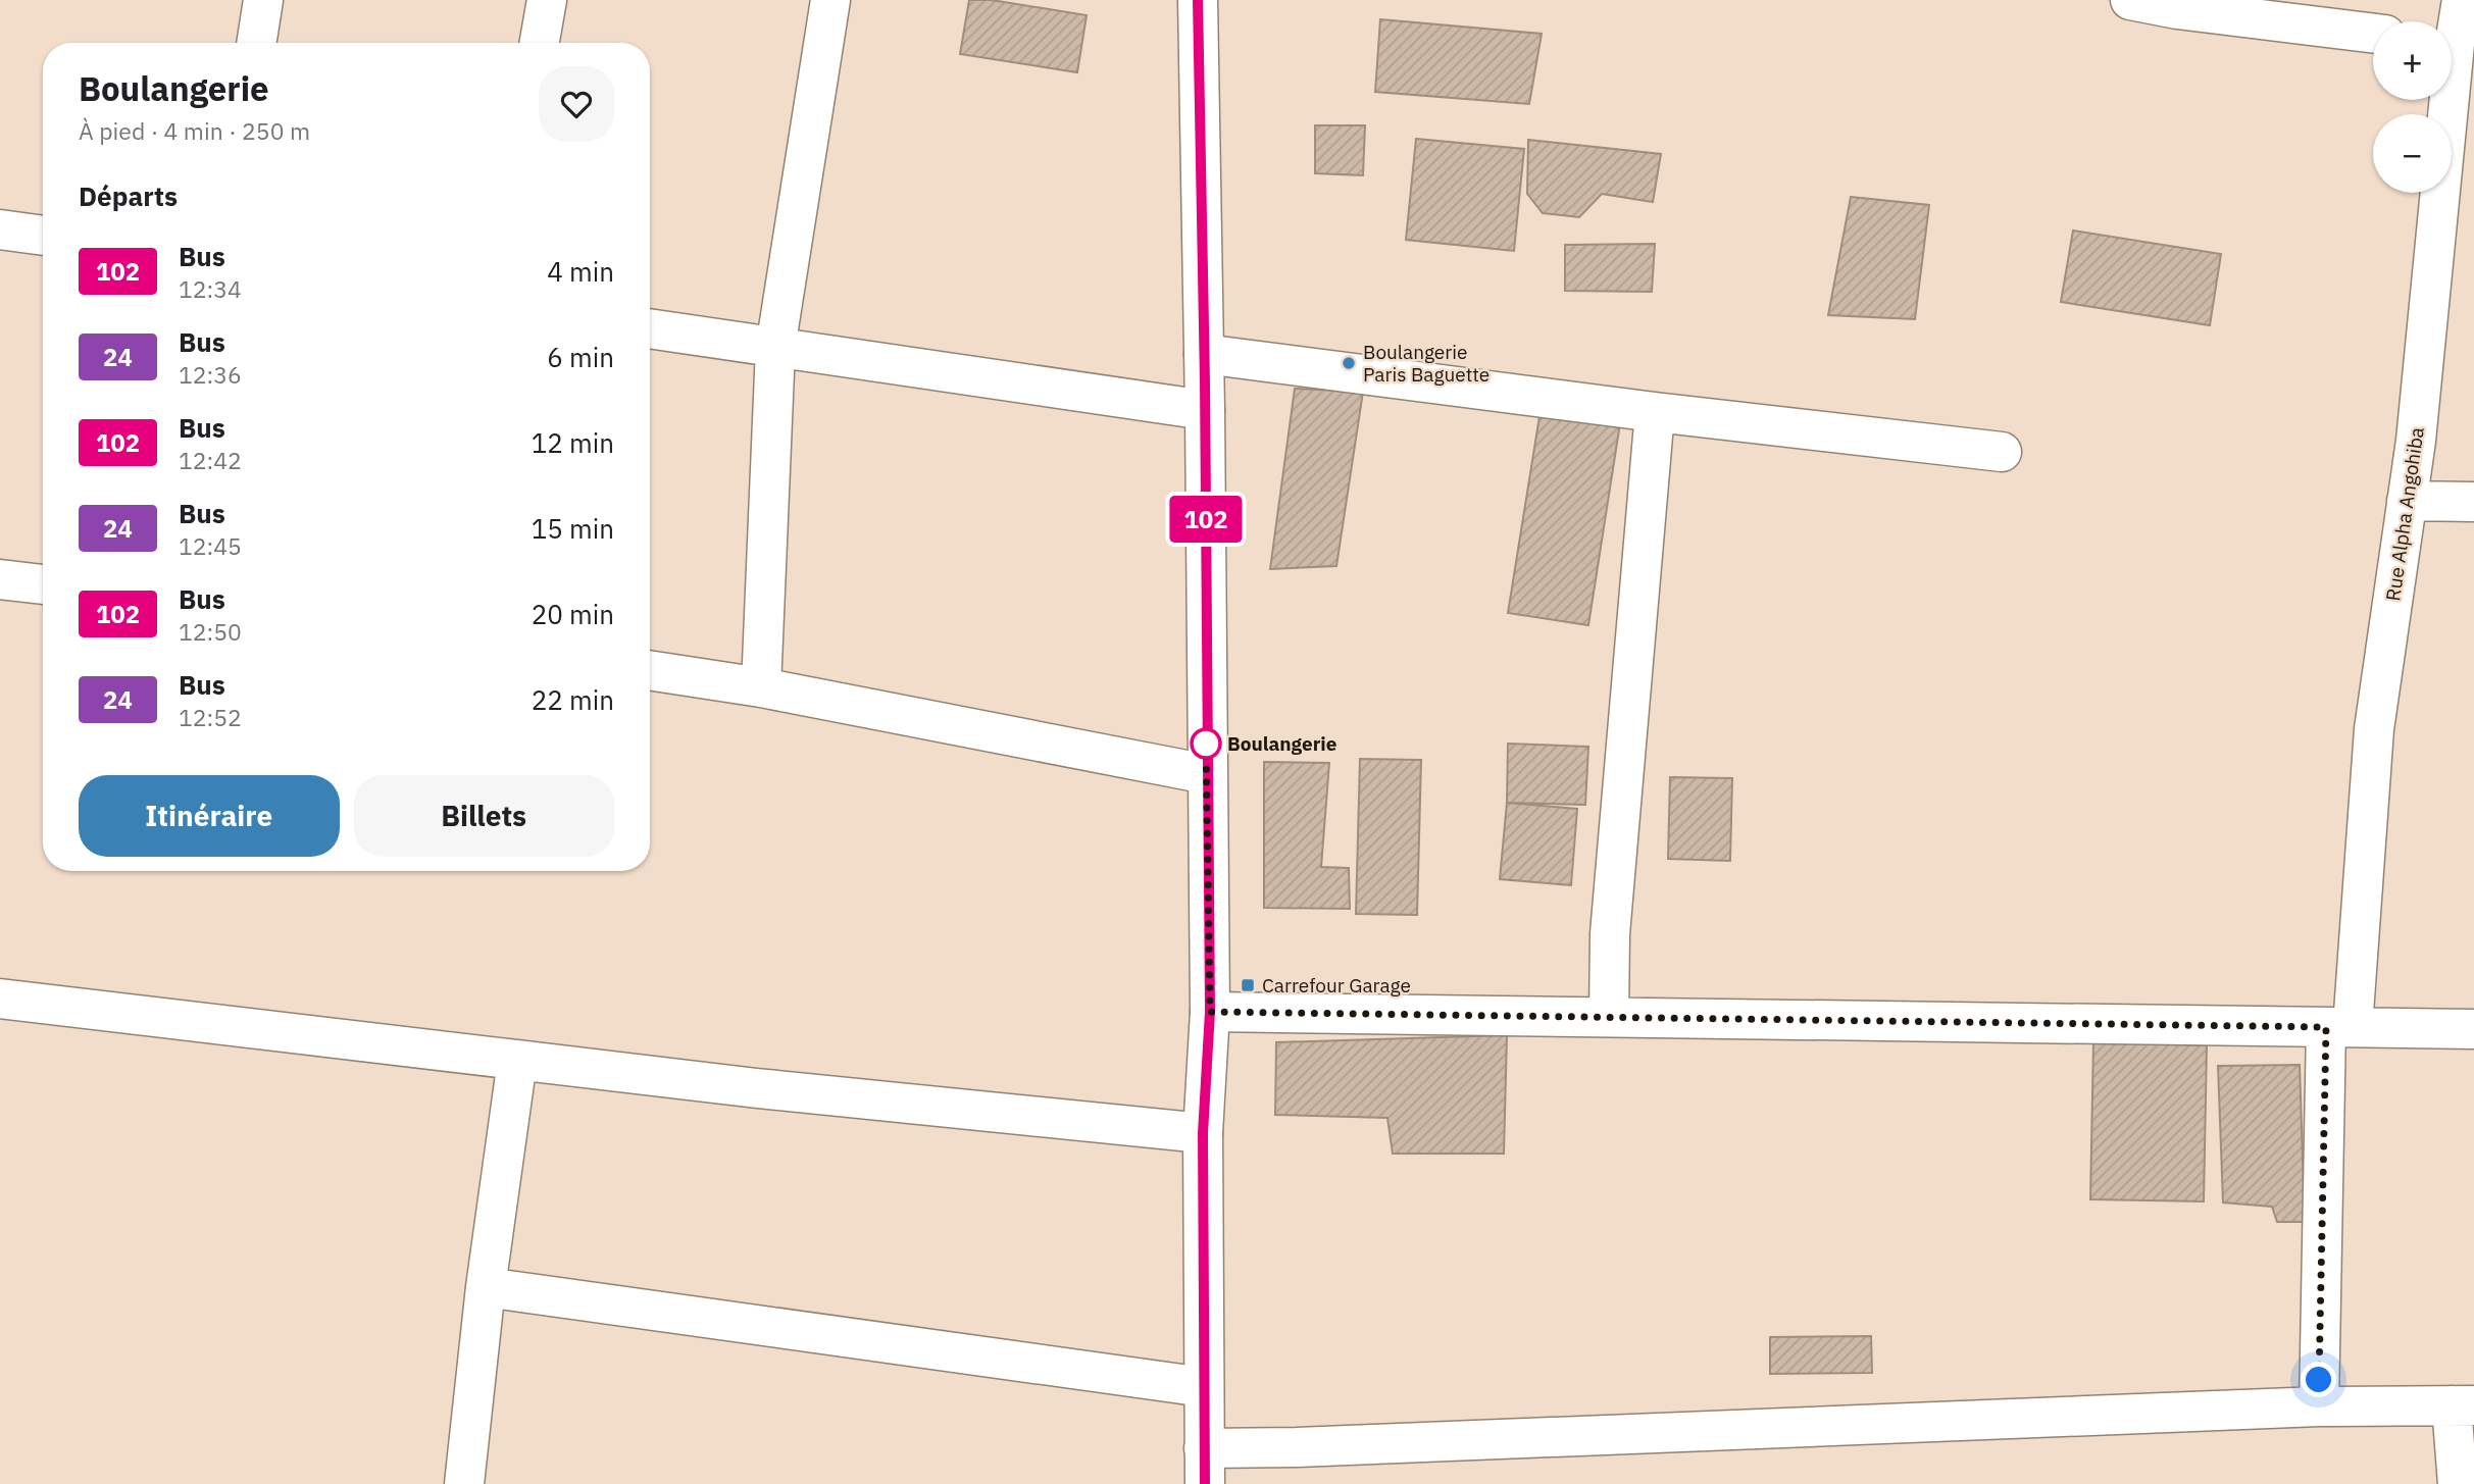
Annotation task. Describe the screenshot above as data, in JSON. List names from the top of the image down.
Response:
{
  "streets": {
    "street": ["Rue Alpha Angohiba"]
  },
  "places": {
    "other": ["Boulangerie Paris Baguette", "Boulangerie"],
    "transit": ["Carrefour Garage"]
  },
  "lines": ["bus line 102"],
  "page": {
    "on_map": "102",
    "map_buttons": ["+", "−"],
    "heading": [
      ["Boulangerie", "À pied · 4 min · 250 m"],
      "Départs"
    ],
    "list": [
      {
        "mark": "102",
        "name": "Bus",
        "note": "12:34",
        "value": "4 min"
      },
      {
        "mark": "24",
        "name": "Bus",
        "note": "12:36",
        "value": "6 min"
      },
      {
        "mark": "102",
        "name": "Bus",
        "note": "12:42",
        "value": "12 min"
      },
      {
        "mark": "24",
        "name": "Bus",
        "note": "12:45",
        "value": "15 min"
      },
      {
        "mark": "102",
        "name": "Bus",
        "note": "12:50",
        "value": "20 min"
      },
      {
        "mark": "24",
        "name": "Bus",
        "note": "12:52",
        "value": "22 min"
      }
    ],
    "buttons": ["Itinéraire", "Billets"]
  }
}
